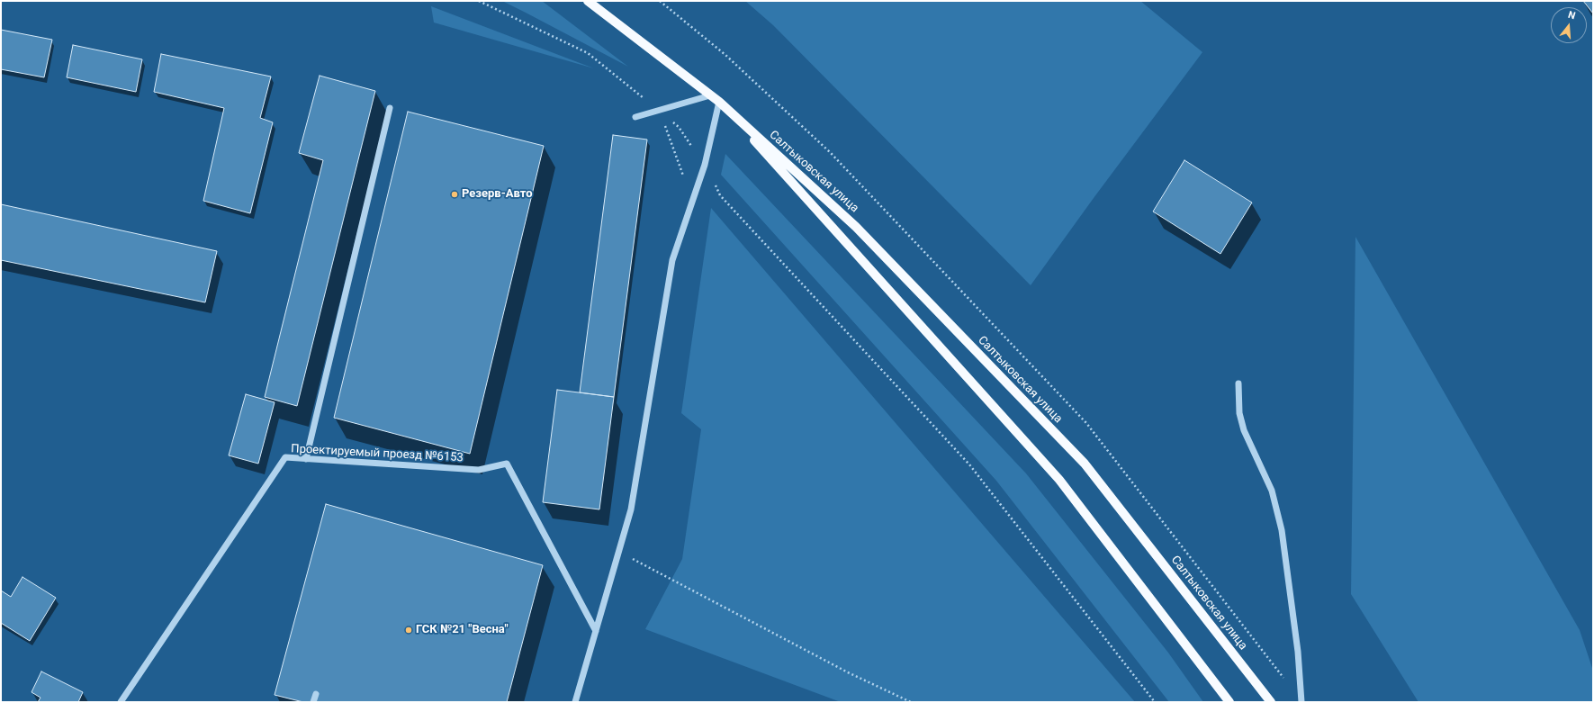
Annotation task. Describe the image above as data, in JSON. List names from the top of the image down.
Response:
{
  "streets": {
    "main road": ["Салтыковская улица"],
    "lane": ["Проектируемый проезд №6153"]
  },
  "places": ["Резерв-Авто", "ГСК №21 \"Весна\""],
  "north": "top"
}
